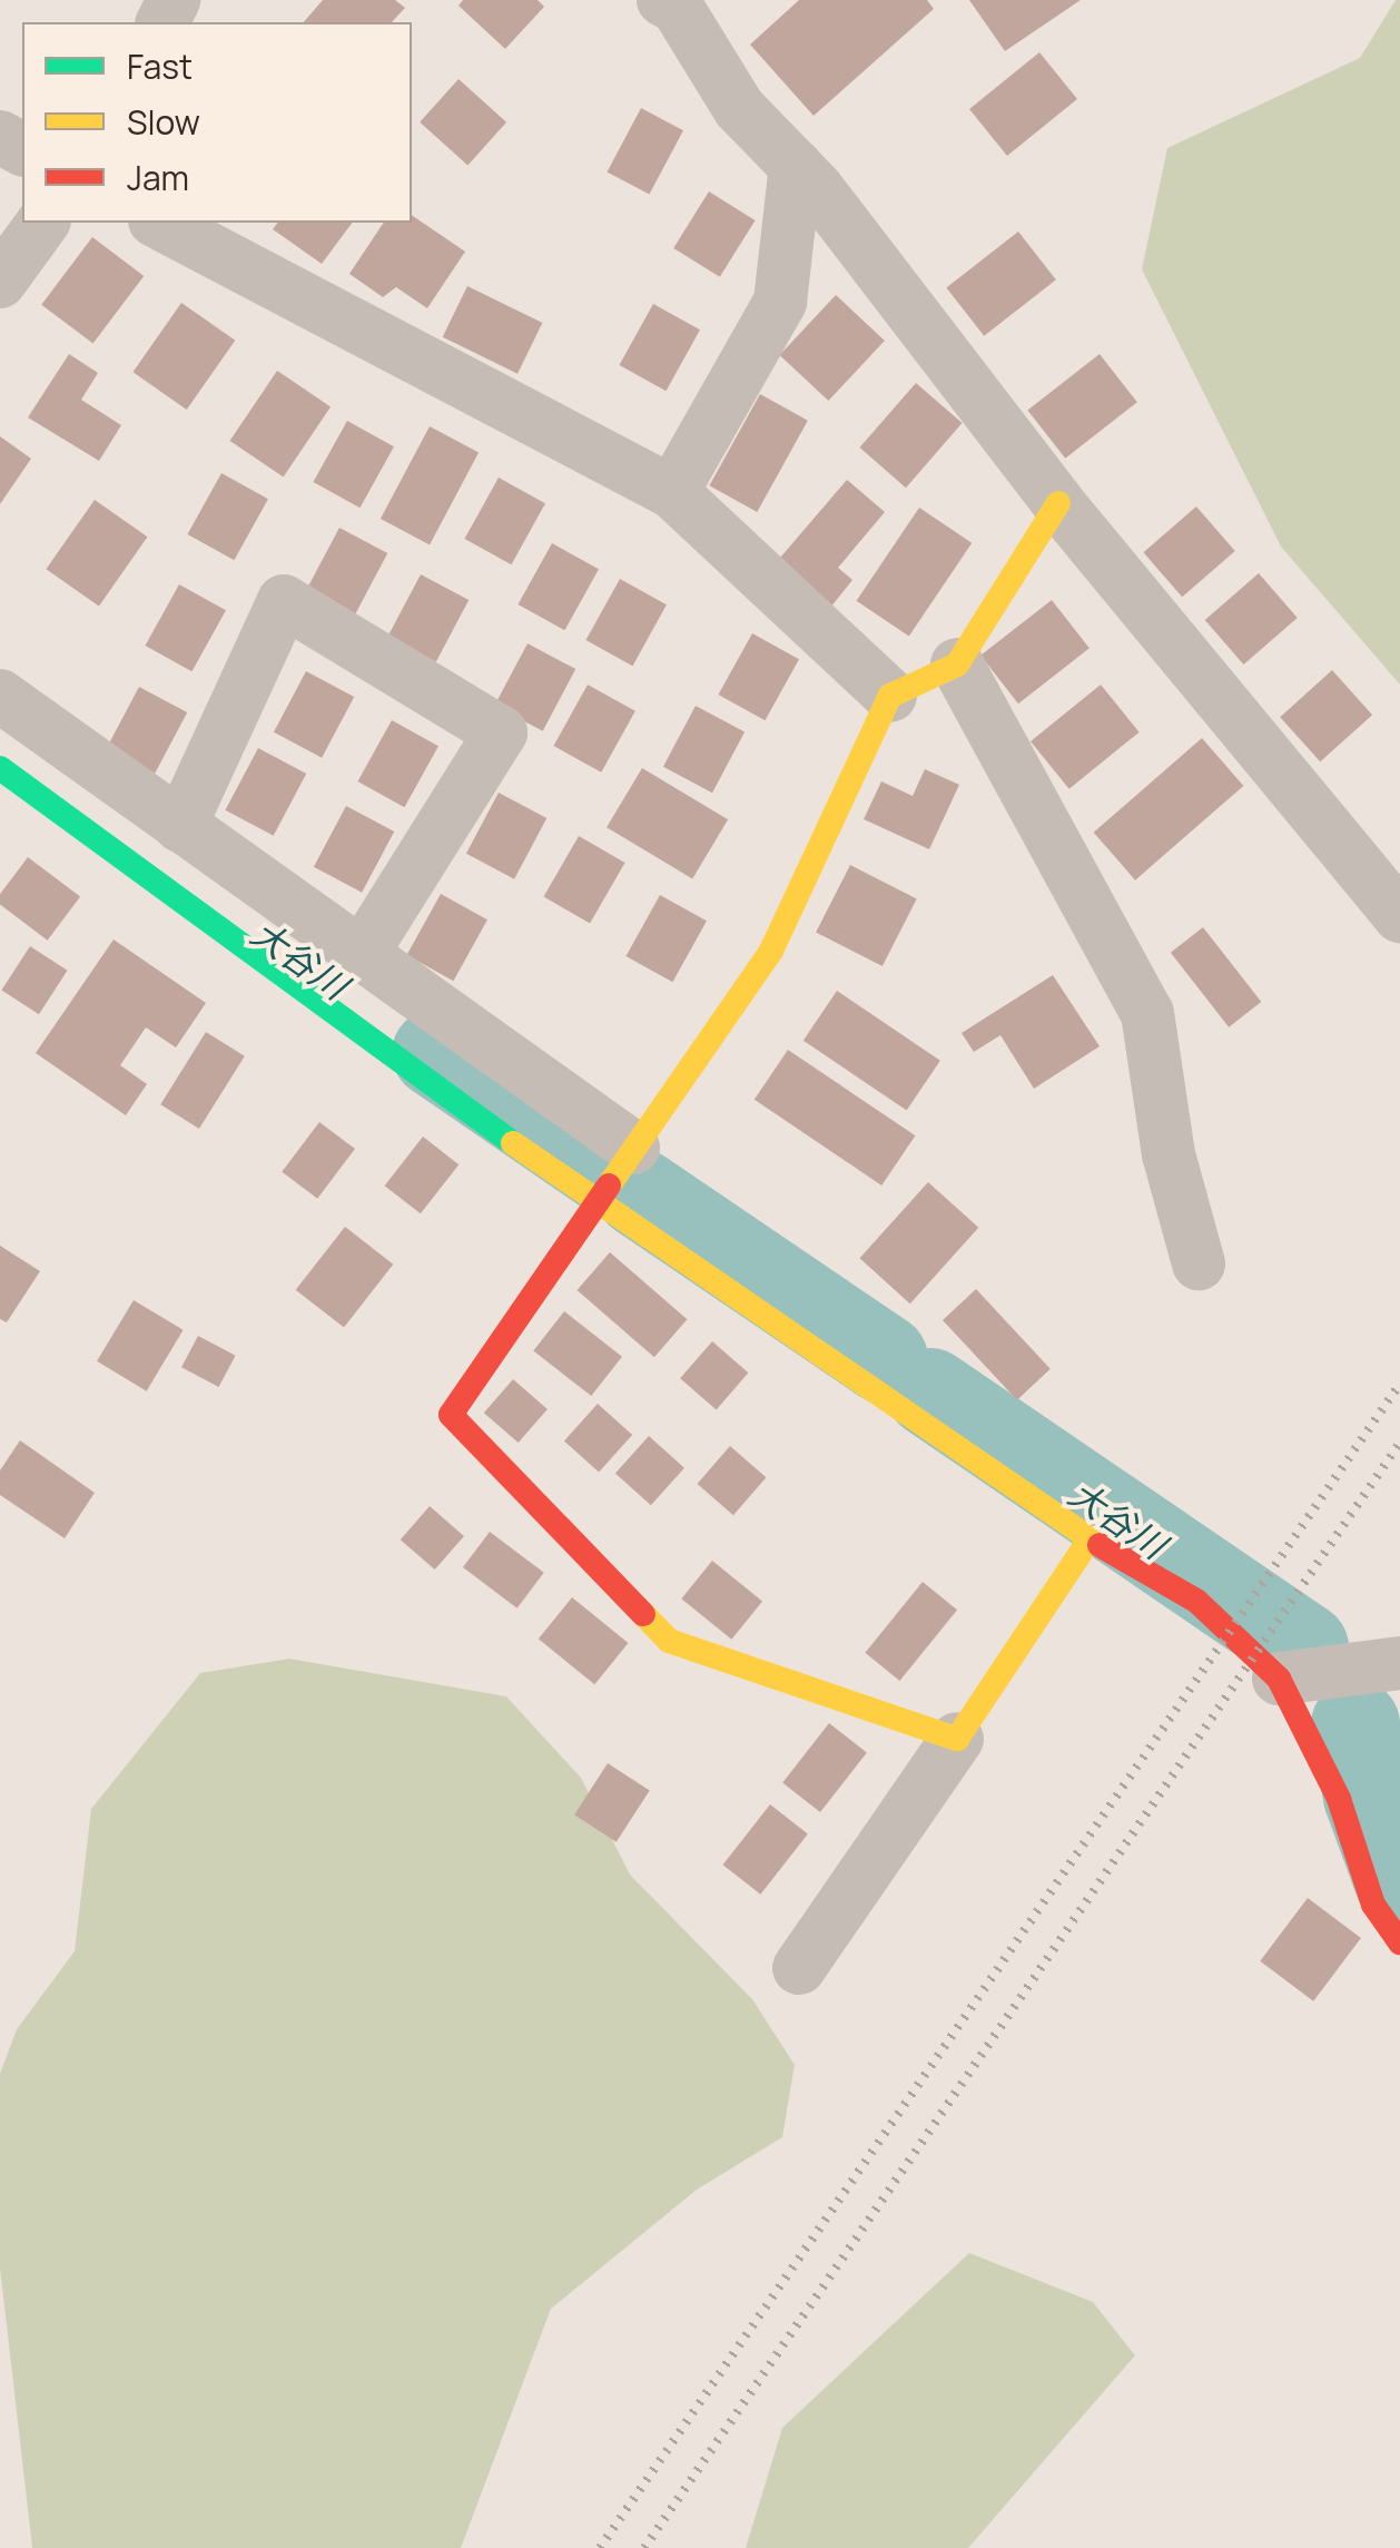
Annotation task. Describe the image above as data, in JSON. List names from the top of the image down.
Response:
{
  "water": ["大谷川"],
  "legend": ["Fast", "Slow", "Jam"]
}
